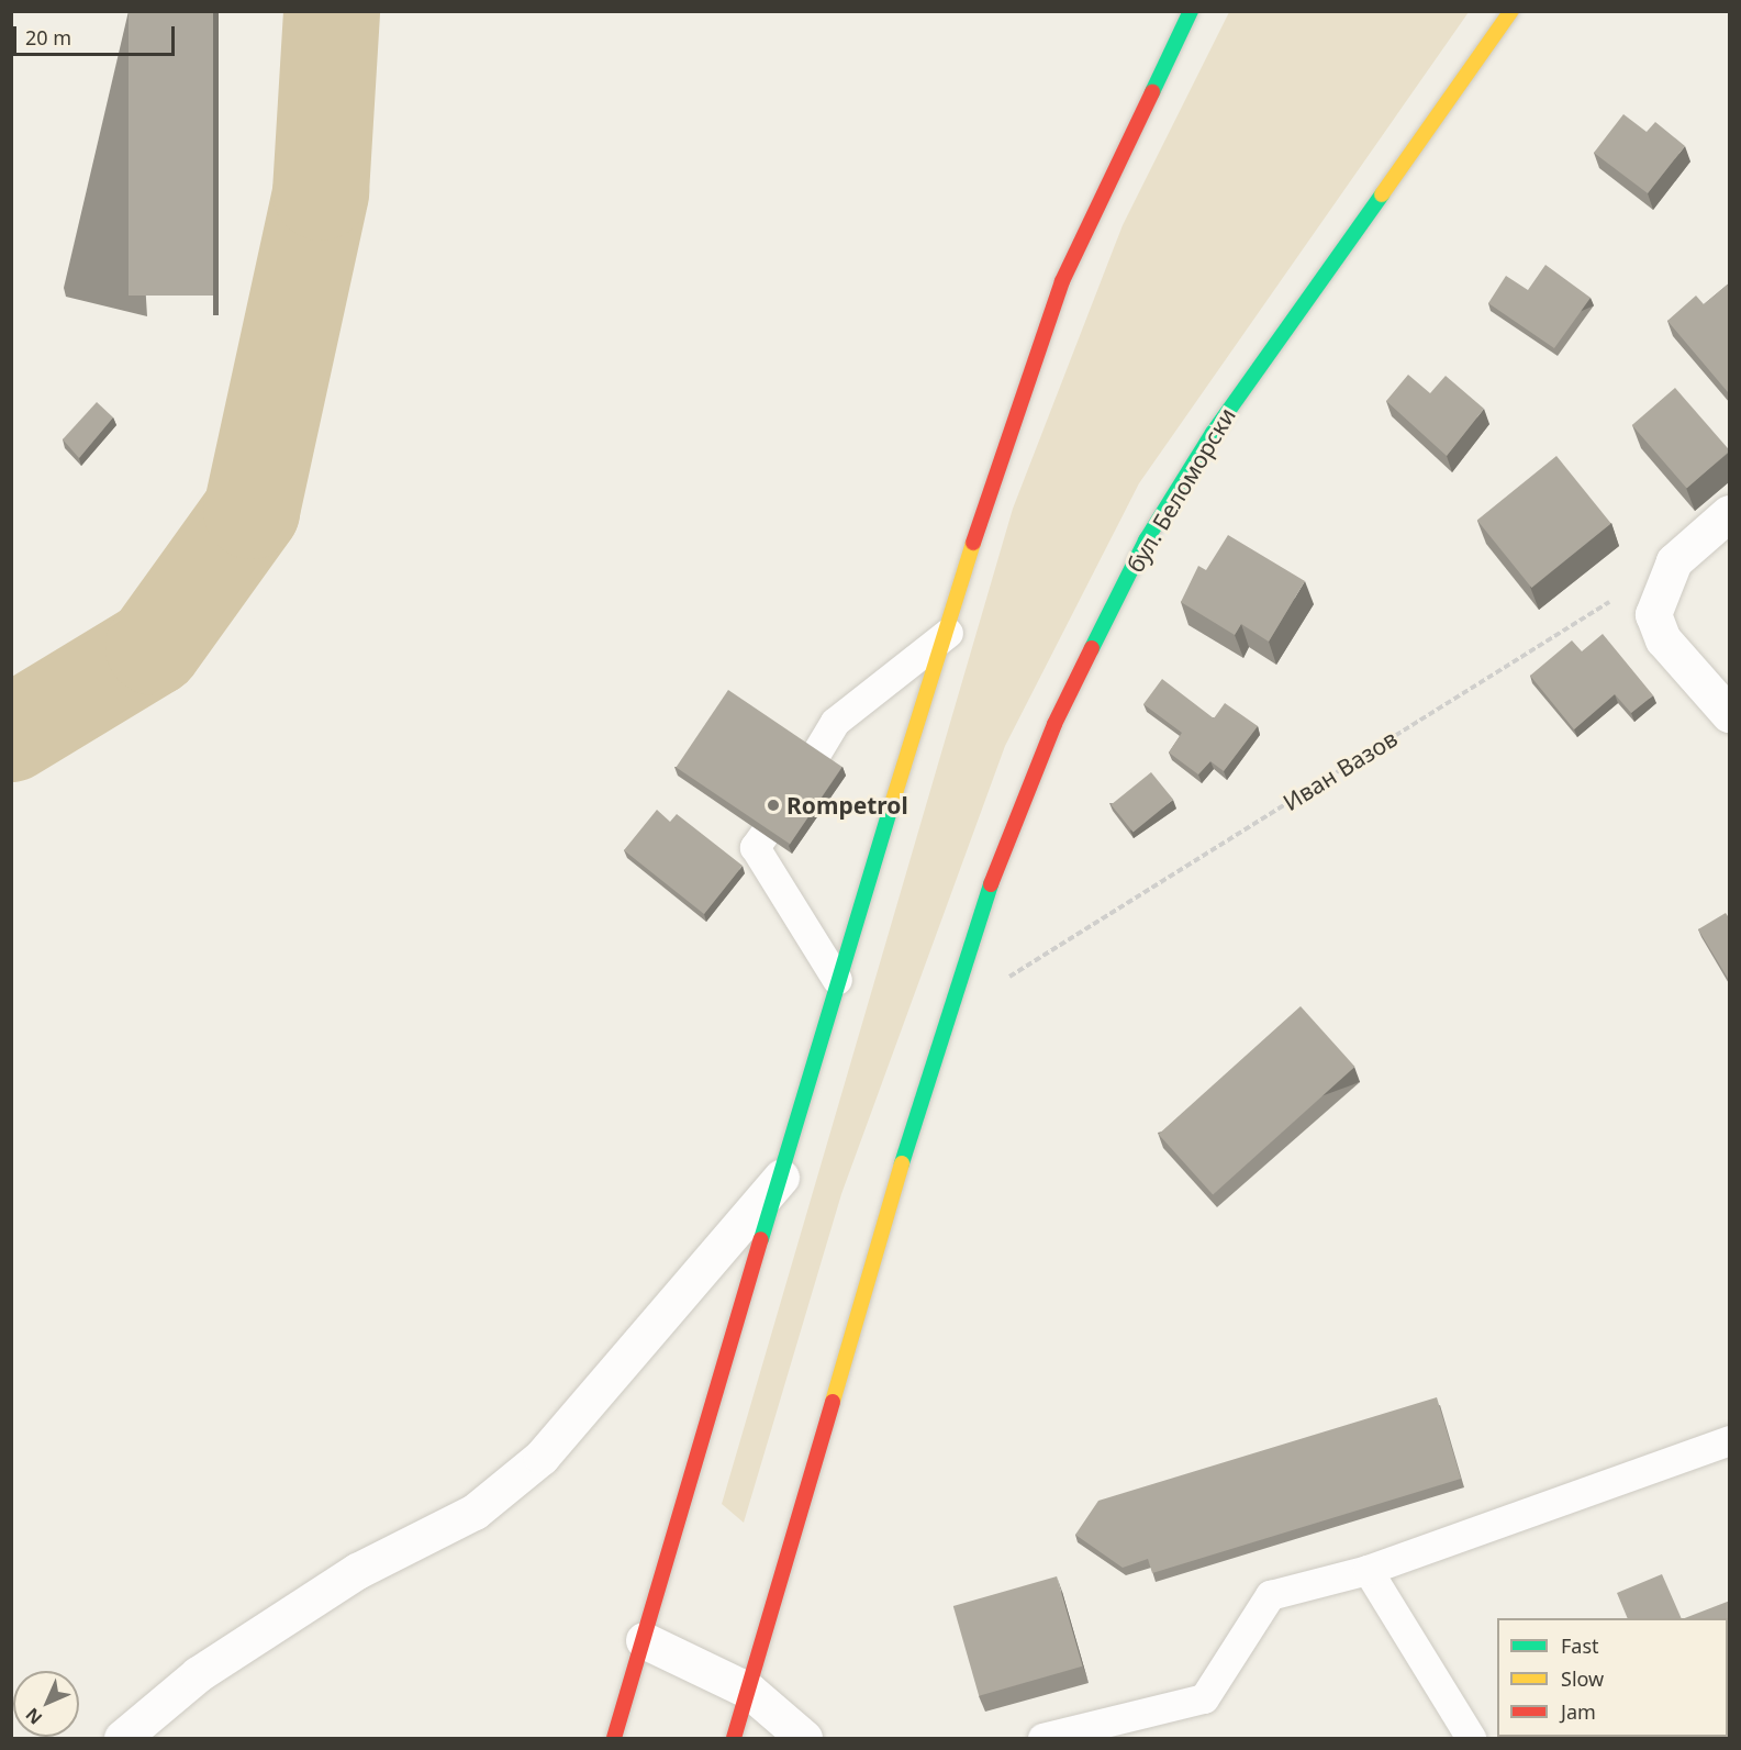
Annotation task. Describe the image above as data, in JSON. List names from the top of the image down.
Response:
{
  "streets": {
    "main road": ["бул. Беломорски"],
    "path": ["Иван Вазов"]
  },
  "crossings": [
    ["бул. Беломорски", "Иван Вазов"]
  ],
  "places": ["Rompetrol"],
  "legend": ["Fast", "Slow", "Jam"],
  "scale_bar": "20 m",
  "north": "bottom left"
}
